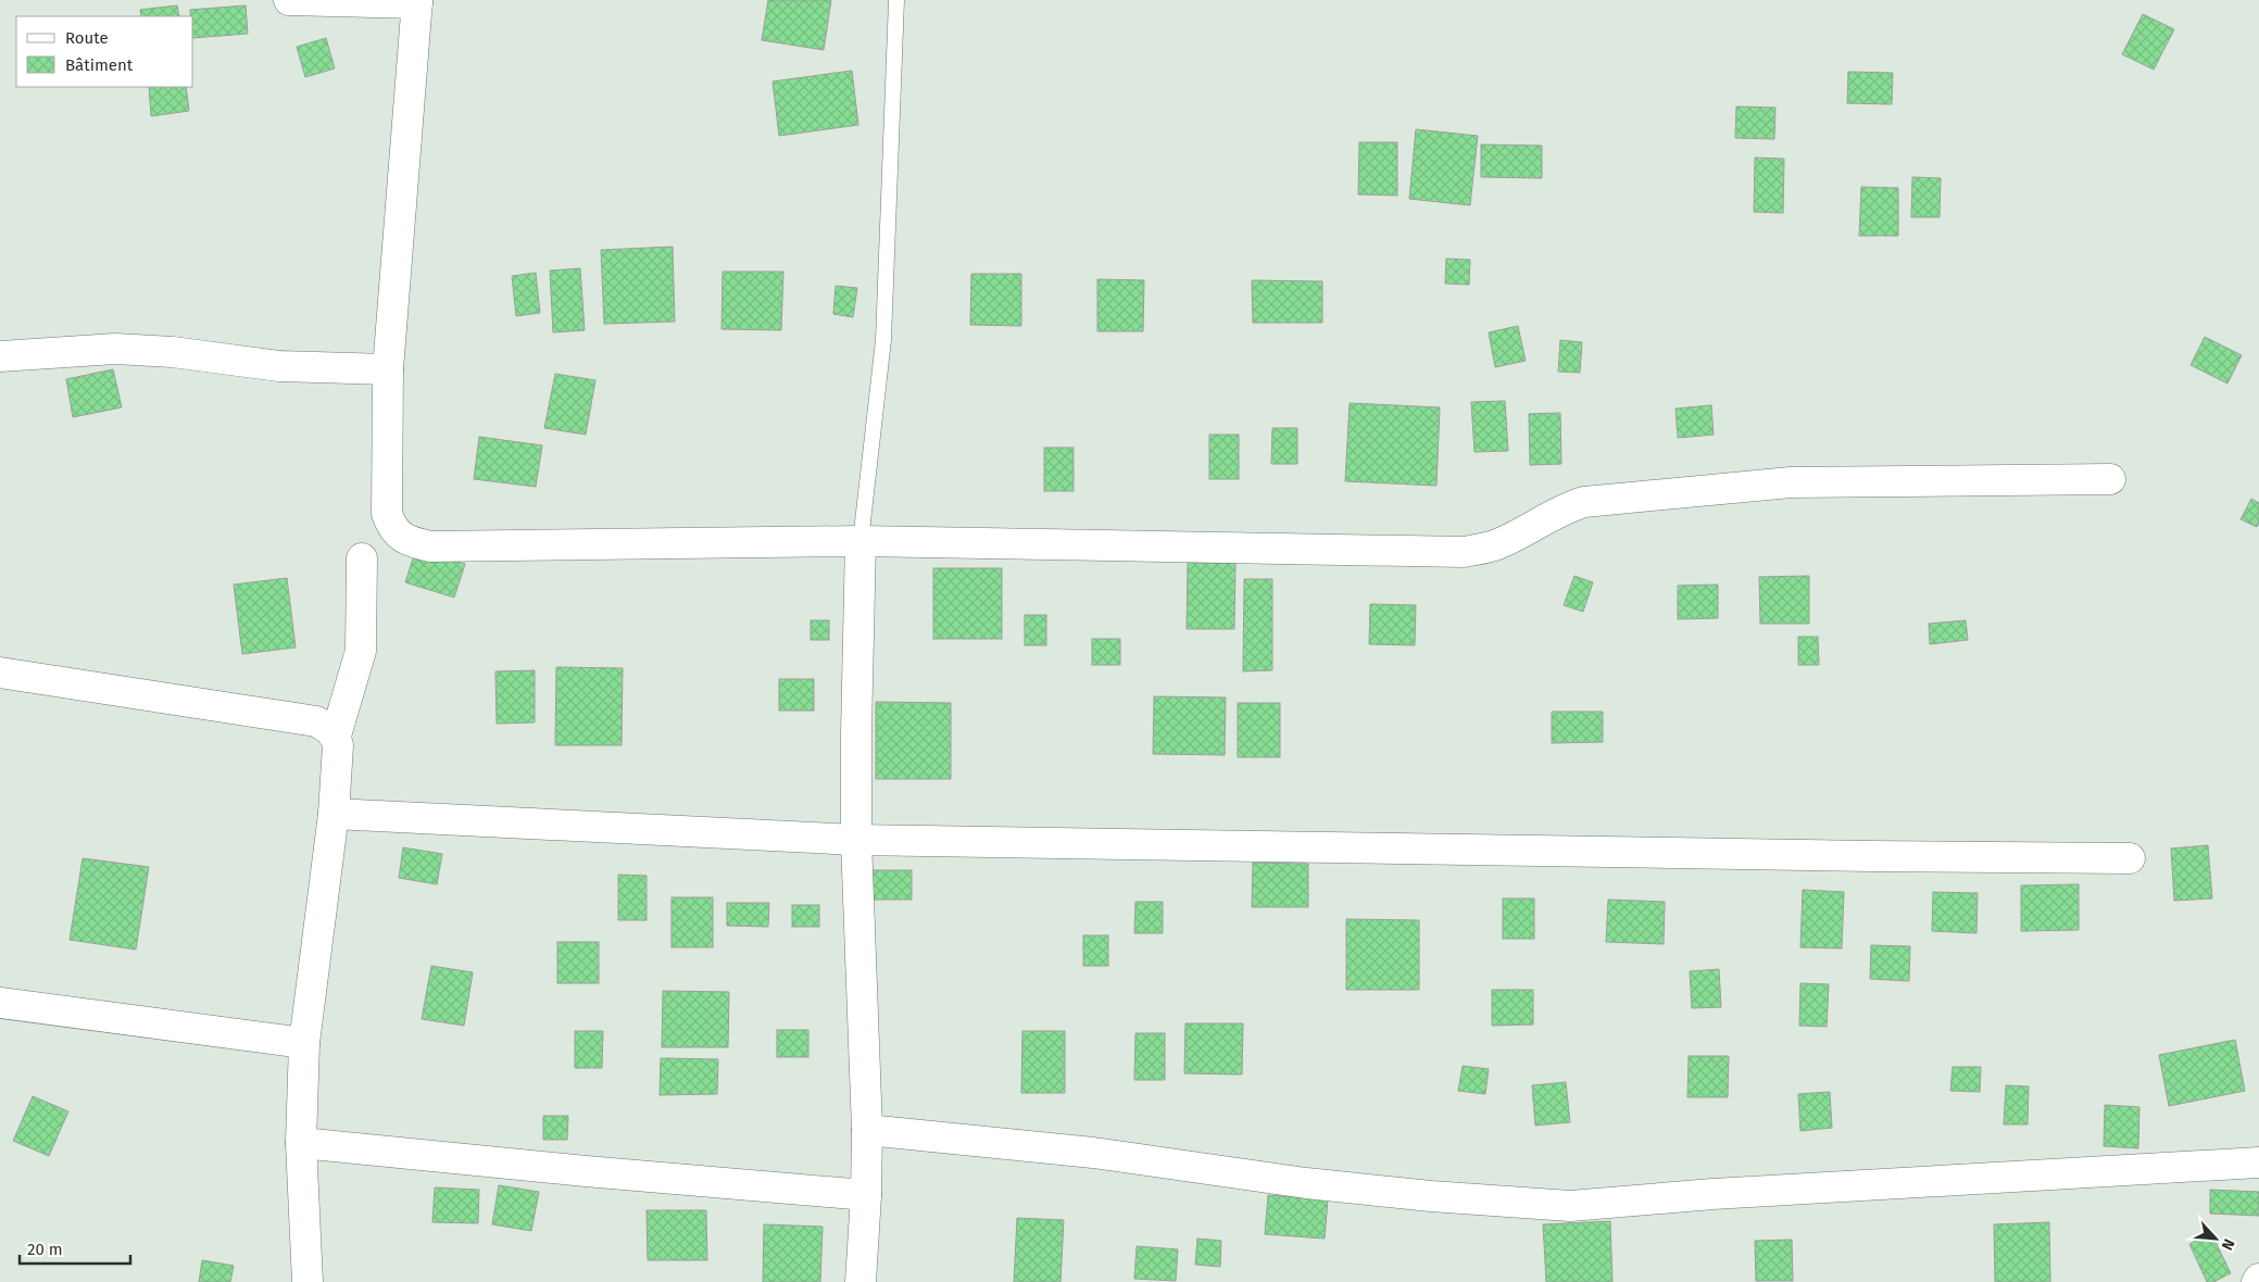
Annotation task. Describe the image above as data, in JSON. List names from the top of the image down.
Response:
{
  "legend": ["Route", "Bâtiment"],
  "scale_bar": "20 m",
  "north": "bottom right"
}
